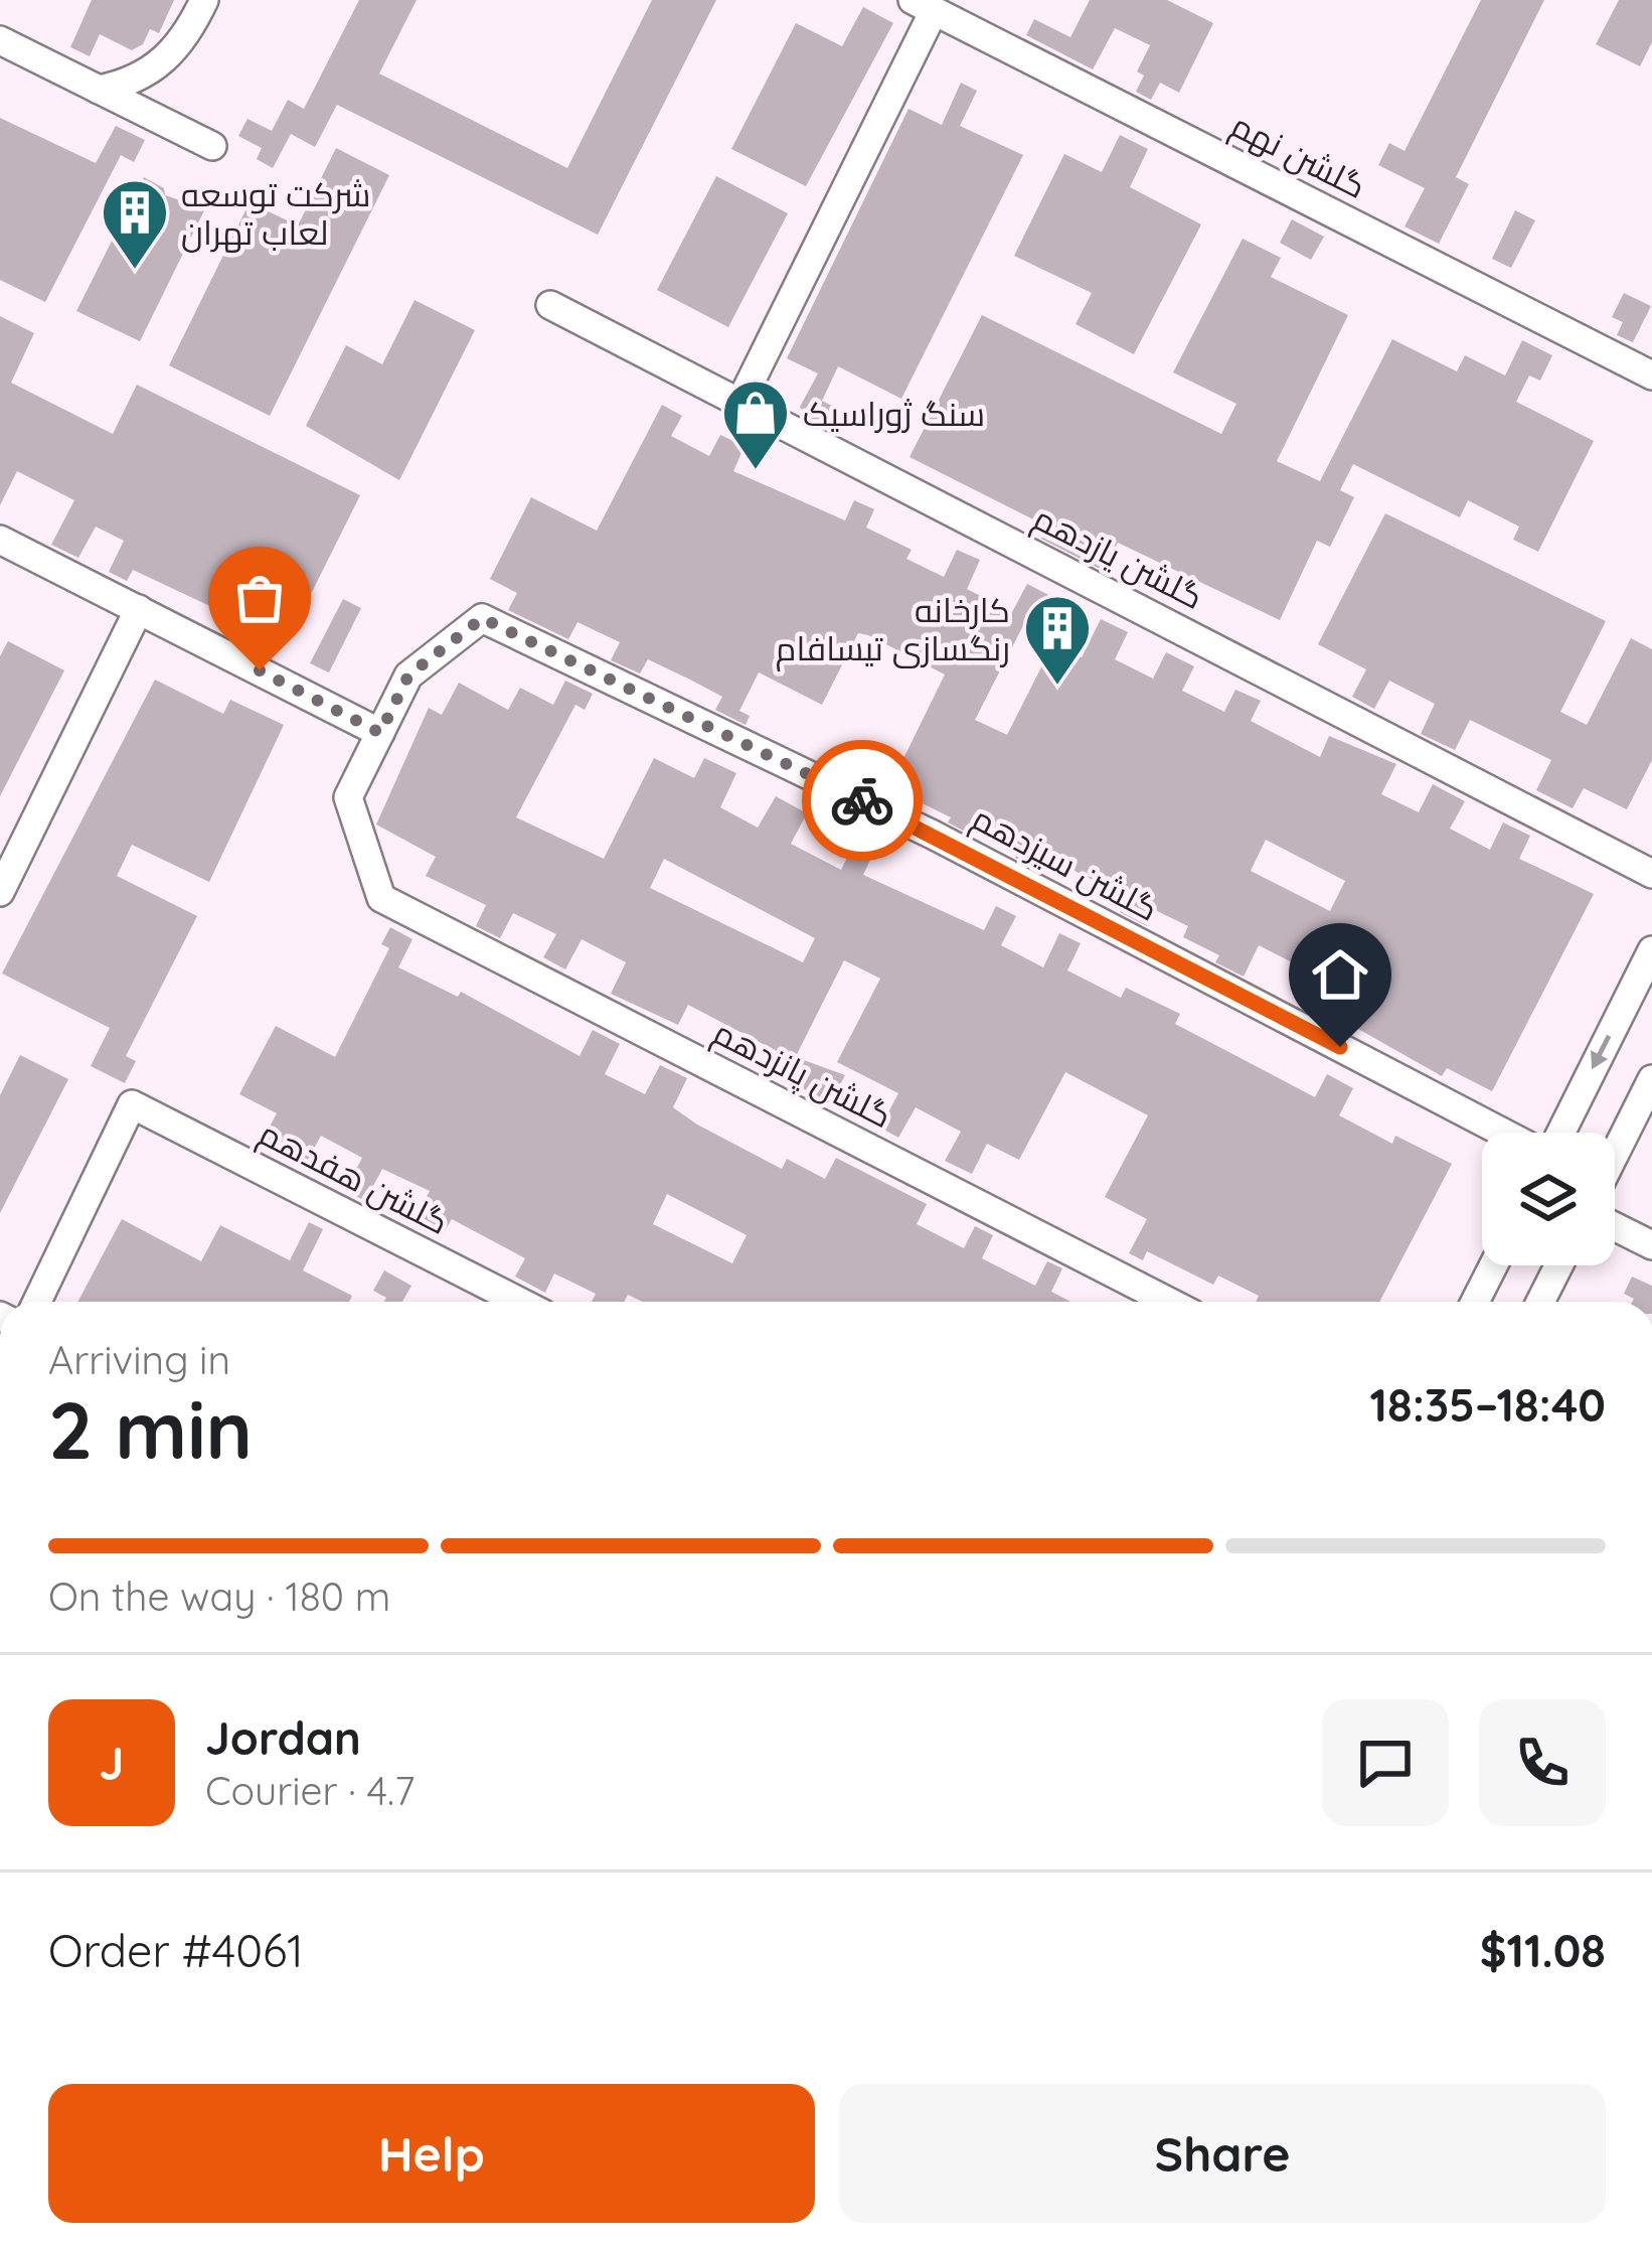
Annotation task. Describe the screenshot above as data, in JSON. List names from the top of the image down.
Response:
{
  "streets": {
    "street": [
      "گلشن نهم",
      "گلشن یازدهم",
      "گلشن سیزدهم",
      "گلشن پانزدهم",
      "گلشن هفدهم"
    ]
  },
  "crossings": [
    ["گلشن سیزدهم", "گلشن پانزدهم"]
  ],
  "places": {
    "building": ["شرکت توسعه لعاب تهران", "کارخانه رنگسازی تیسافام"],
    "shop": ["سنگ ژوراسیک"]
  },
  "page": {
    "heading": ["2 min", "Arriving in", "18:35–18:40"],
    "panel": [
      "Jordan",
      "Courier · 4.7",
      "Order #4061",
      "$11.08"
    ],
    "bar": "On the way · 180 m",
    "round": "J",
    "buttons": ["Help", "Share"]
  }
}
